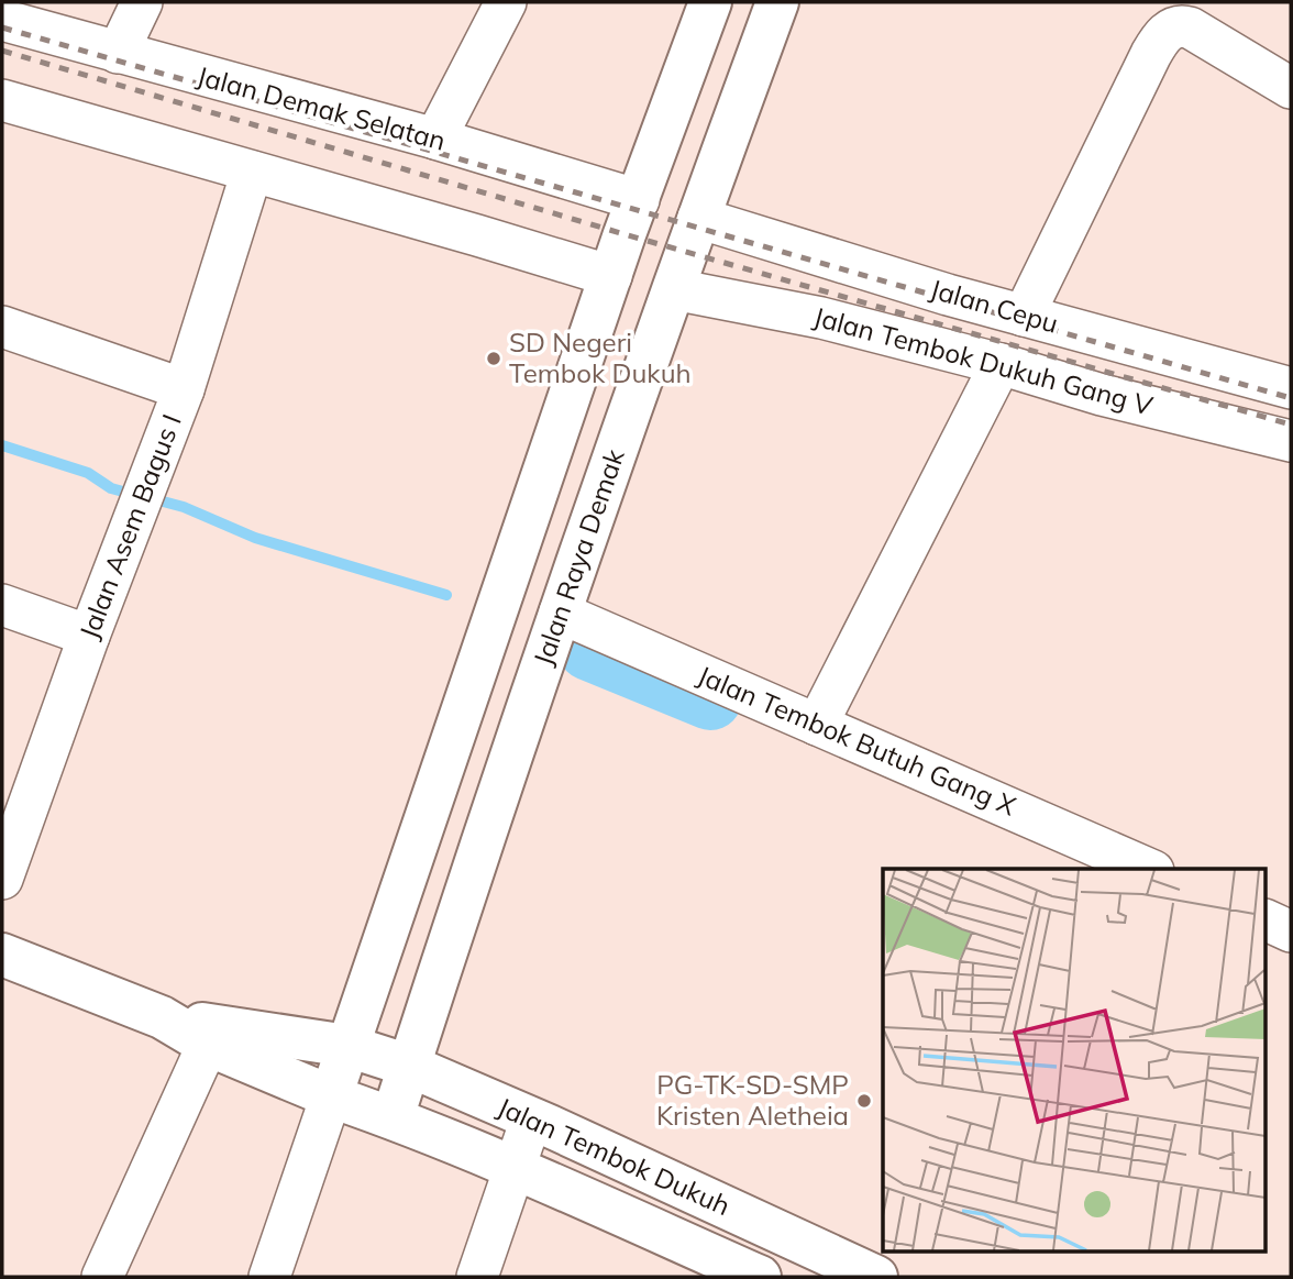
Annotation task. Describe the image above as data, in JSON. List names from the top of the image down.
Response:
{
  "streets": {
    "main road": ["Jalan Raya Demak", "Jalan Tembok Dukuh"],
    "street": [
      "Jalan Demak Selatan",
      "Jalan Cepu",
      "Jalan Tembok Dukuh Gang V",
      "Jalan Asem Bagus I",
      "Jalan Tembok Butuh Gang X"
    ]
  },
  "crossings": [
    ["Jalan Cepu", "Jalan Raya Demak"],
    ["Jalan Tembok Dukuh Gang V", "Jalan Raya Demak"],
    ["Jalan Raya Demak", "Jalan Tembok Butuh Gang X"],
    ["Jalan Raya Demak", "Jalan Tembok Dukuh"]
  ],
  "places": ["SD Negeri Tembok Dukuh", "PG-TK-SD-SMP Kristen Aletheia"]
}
